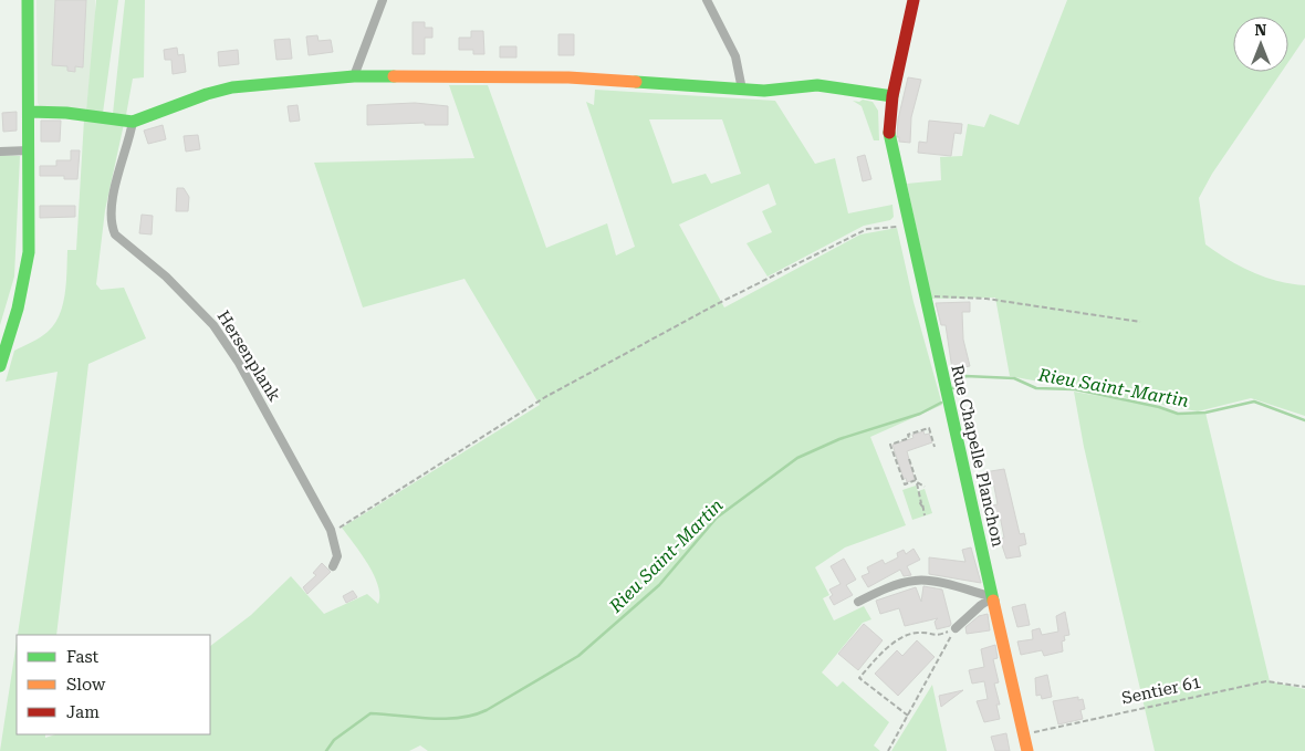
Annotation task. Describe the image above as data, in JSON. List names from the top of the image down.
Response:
{
  "streets": {
    "street": ["Hersenplank", "Rue Chapelle Planchon"],
    "path": ["Sentier 61"]
  },
  "crossings": [
    ["Rue Chapelle Planchon", "Sentier 61"]
  ],
  "water": ["Rieu Saint-Martin"],
  "legend": ["Fast", "Slow", "Jam"],
  "north": "top"
}
